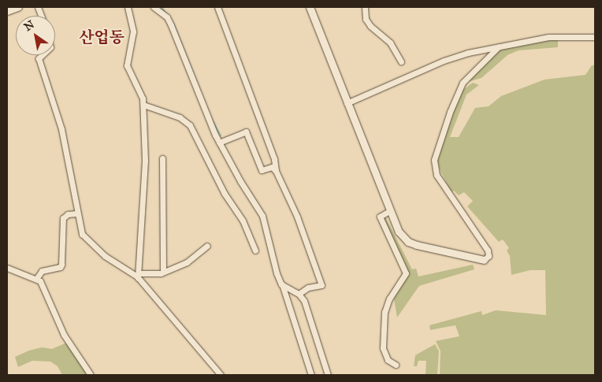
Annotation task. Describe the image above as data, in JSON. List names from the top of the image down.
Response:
{
  "districts": ["산업동"],
  "north": "top left"
}
